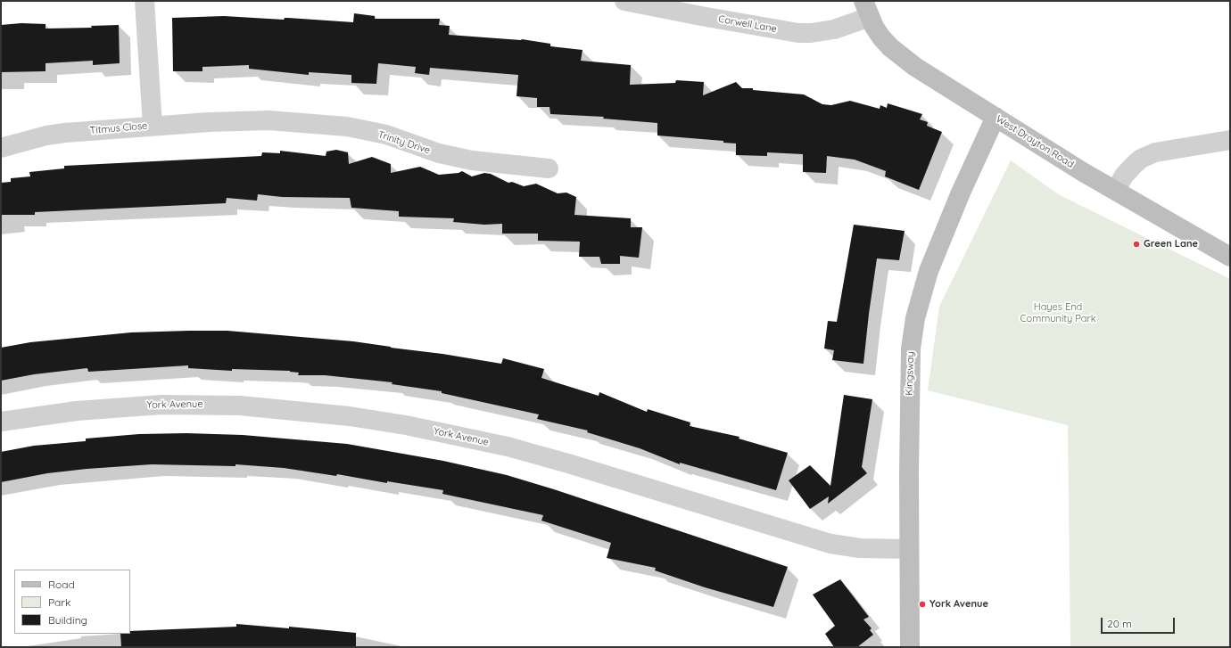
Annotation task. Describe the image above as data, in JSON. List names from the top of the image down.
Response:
{
  "streets": {
    "street": [
      "Corwell Lane",
      "Titmus Close",
      "West Drayton Road",
      "Trinity Drive",
      "Kingsway",
      "York Avenue"
    ]
  },
  "crossings": [
    ["Corwell Lane", "West Drayton Road"],
    ["Titmus Close", "Trinity Drive"],
    ["West Drayton Road", "Kingsway"],
    ["Kingsway", "York Avenue"]
  ],
  "parks": ["Hayes End Community Park"],
  "places": ["Green Lane", "York Avenue"],
  "legend": ["Road", "Park", "Building"],
  "scale_bar": "20 m"
}
